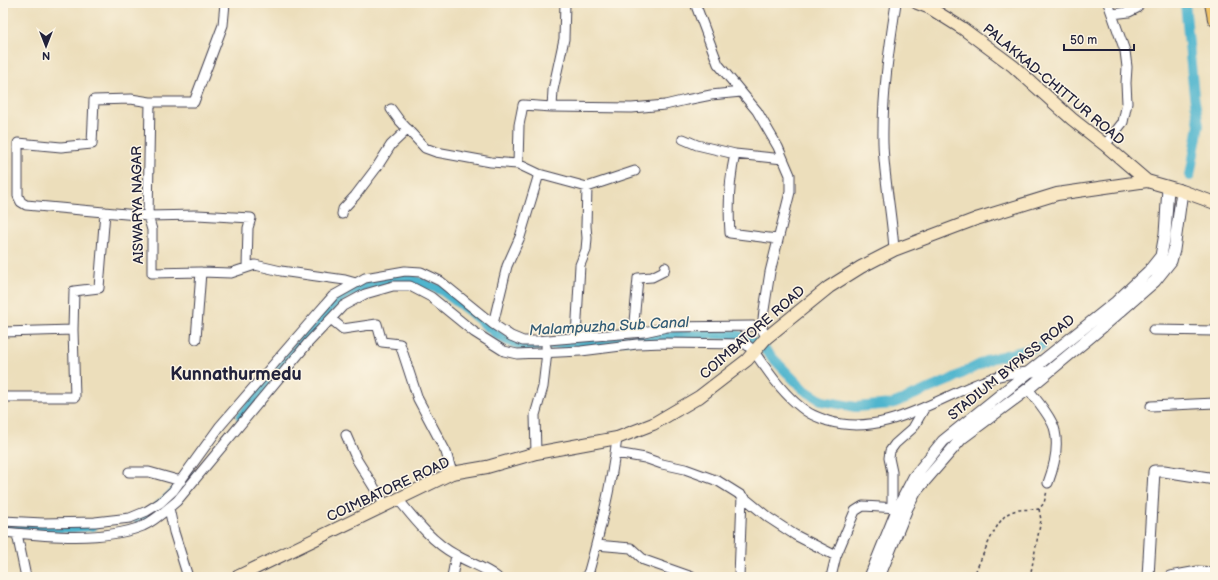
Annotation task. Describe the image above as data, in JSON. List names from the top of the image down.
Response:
{
  "streets": {
    "main road": ["PALAKKAD-CHITTUR ROAD", "COIMBATORE ROAD"],
    "street": ["AISWARYA NAGAR", "STADIUM BYPASS ROAD"]
  },
  "crossings": [
    ["PALAKKAD-CHITTUR ROAD", "COIMBATORE ROAD"],
    ["COIMBATORE ROAD", "STADIUM BYPASS ROAD"]
  ],
  "districts": ["Kunnathurmedu"],
  "water": ["Malampuzha Sub Canal"],
  "scale_bar": "50 m",
  "north": "bottom"
}
